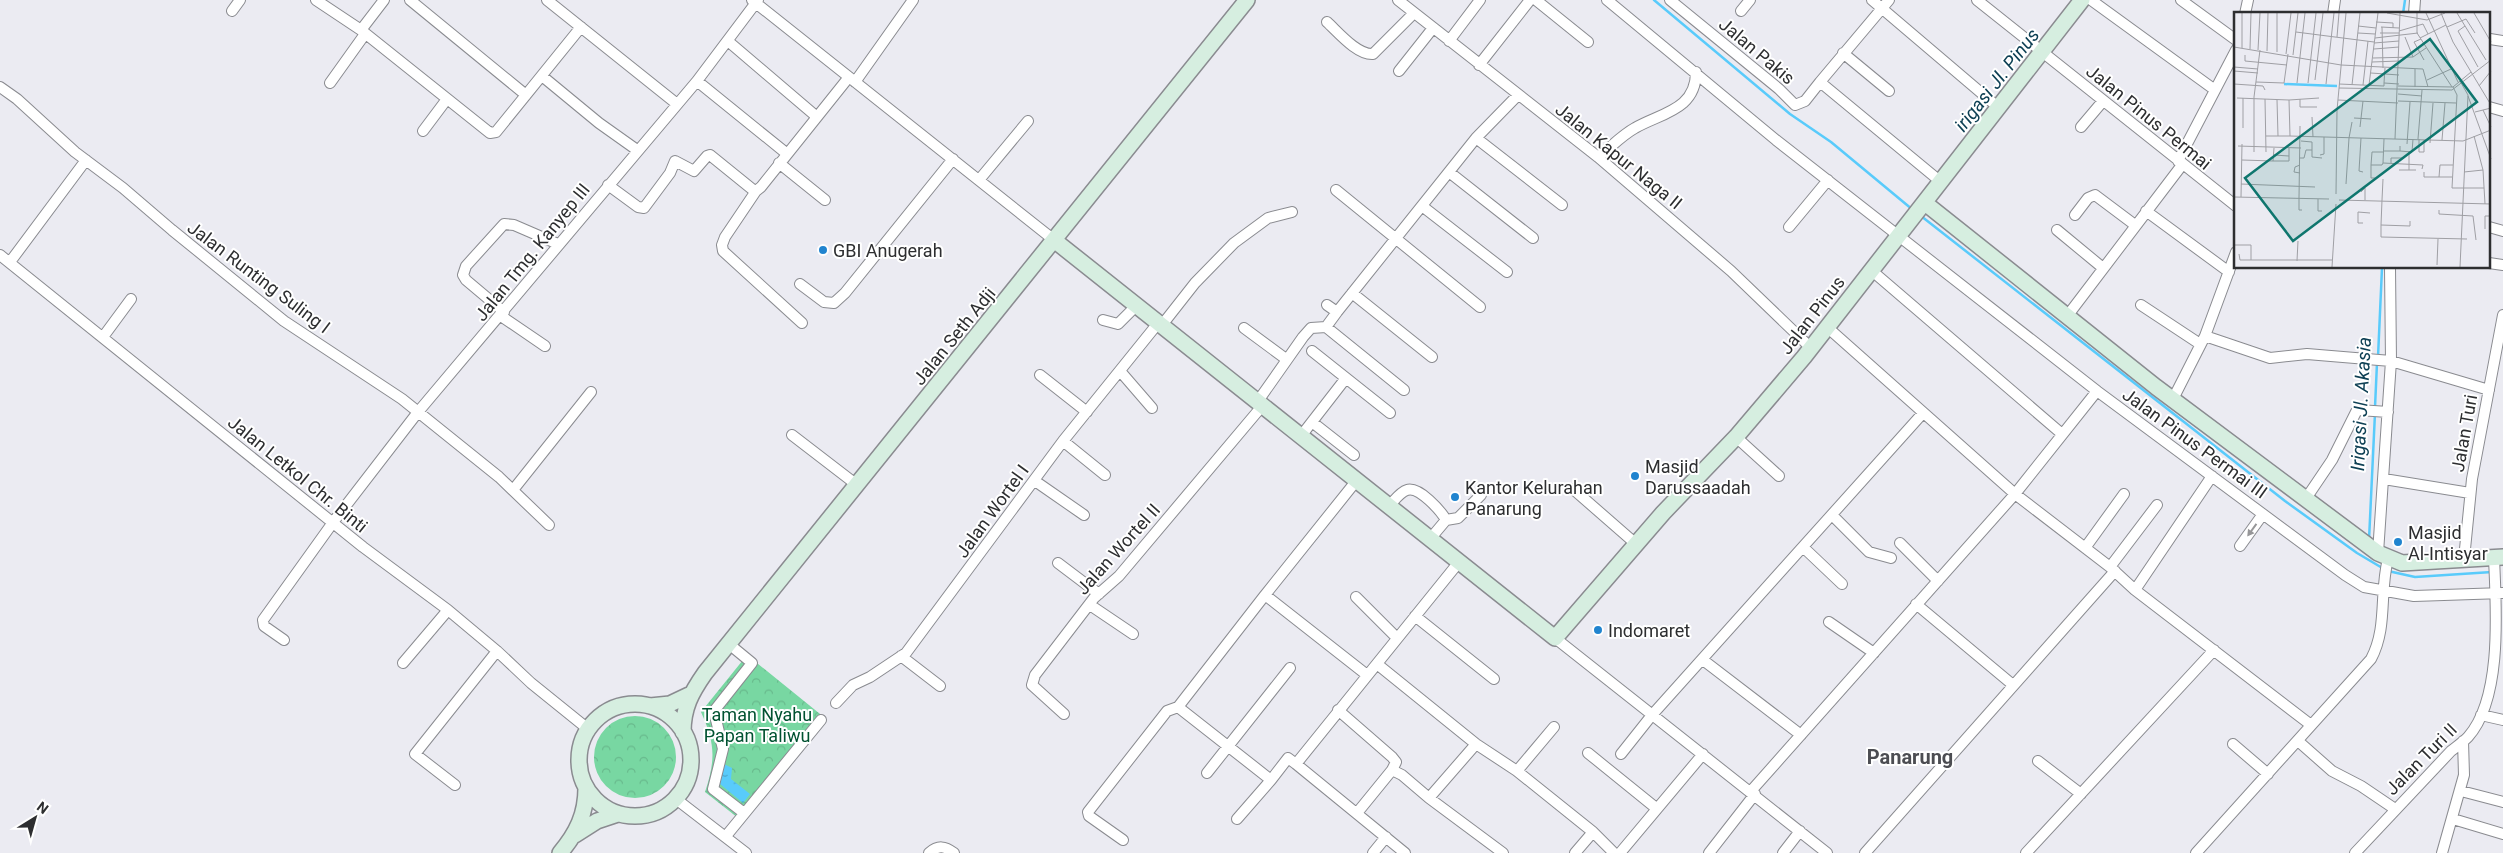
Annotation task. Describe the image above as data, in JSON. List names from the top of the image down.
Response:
{
  "streets": {
    "street": [
      "Jalan Pakis",
      "Jalan Pinus Permai",
      "Jalan Kapur Naga II",
      "Jalan Tmg. Kanyep III",
      "Jalan Runting Suling I",
      "Jalan Pinus",
      "Jalan Seth Adji",
      "Jalan Turi",
      "Jalan Pinus Permai III",
      "Jalan Letkol Chr. Binti",
      "Jalan Wortel I",
      "Jalan Wortel II",
      "Jalan Turi II"
    ]
  },
  "crossings": [
    ["Jalan Pinus Permai", "Jalan Pinus"],
    ["Jalan Kapur Naga II", "Jalan Pinus"],
    ["Jalan Tmg. Kanyep III", "Jalan Runting Suling I"],
    ["Jalan Tmg. Kanyep III", "Jalan Letkol Chr. Binti"],
    ["Jalan Pinus", "Jalan Pinus Permai III"],
    ["Jalan Pinus Permai III", "Jalan Turi II"]
  ],
  "districts": ["Panarung"],
  "water": ["irigasi Jl. Pinus", "Irigasi Jl. Akasia"],
  "parks": ["Taman Nyahu Papan Taliwu"],
  "places": [
    "GBI Anugerah",
    "Masjid Darussaadah",
    "Kantor Kelurahan Panarung",
    "Masjid Al-Intisyar",
    "Indomaret"
  ],
  "north": "top right"
}
